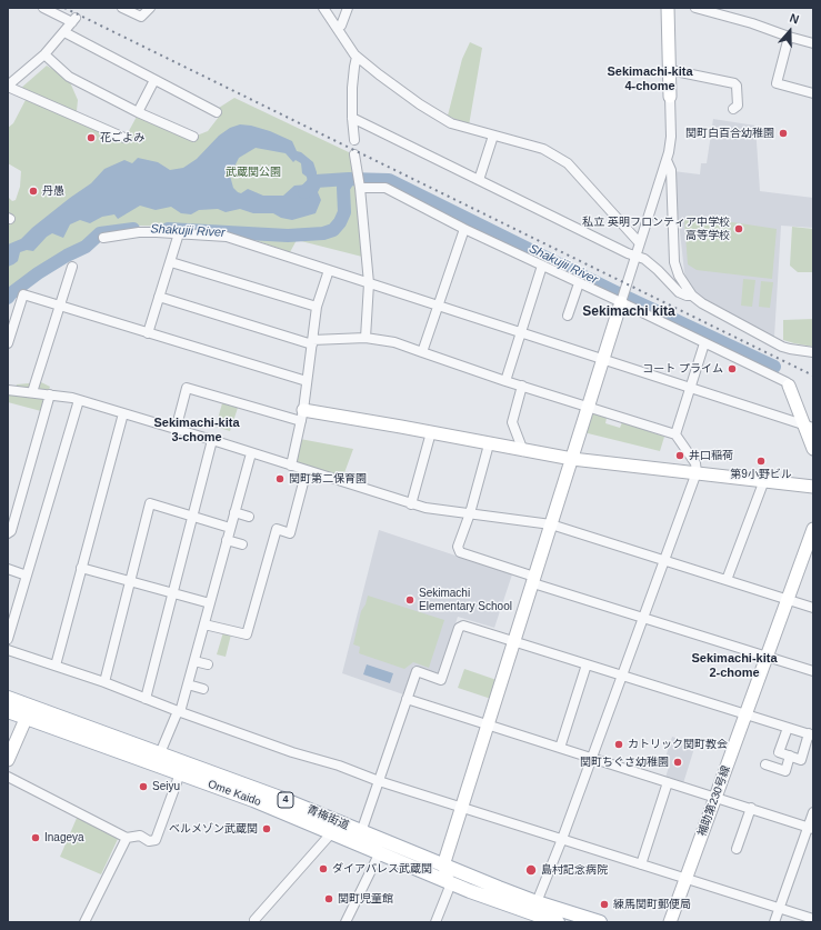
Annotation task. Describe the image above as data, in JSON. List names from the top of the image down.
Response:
{
  "streets": {
    "main road": ["Ome Kaido", "4", "青梅街道"],
    "street": ["補助第230号線"]
  },
  "crossings": [
    ["Ome Kaido", "青梅街道"],
    ["4", "青梅街道"]
  ],
  "districts": [
    "Sekimachi-kita 4-chome",
    "Sekimachi kita",
    "Sekimachi-kita 3-chome",
    "Sekimachi-kita 2-chome"
  ],
  "water": ["Shakujii River"],
  "parks": ["武蔵関公園"],
  "places": [
    "関町白百合幼稚園",
    "花ごよみ",
    "丹愚",
    "私立 英明フロンティア中学校 高等学校",
    "コート プライム",
    "井口稲荷",
    "第9小野ビル",
    "関町第二保育園",
    "Sekimachi Elementary School",
    "カトリック関町教会",
    "関町ちぐさ幼稚園",
    "Seiyu",
    "ベルメゾン武蔵関",
    "Inageya",
    "ダイアパレス武蔵関",
    "島村記念病院",
    "関町児童館",
    "練馬関町郵便局"
  ],
  "north": "top"
}
